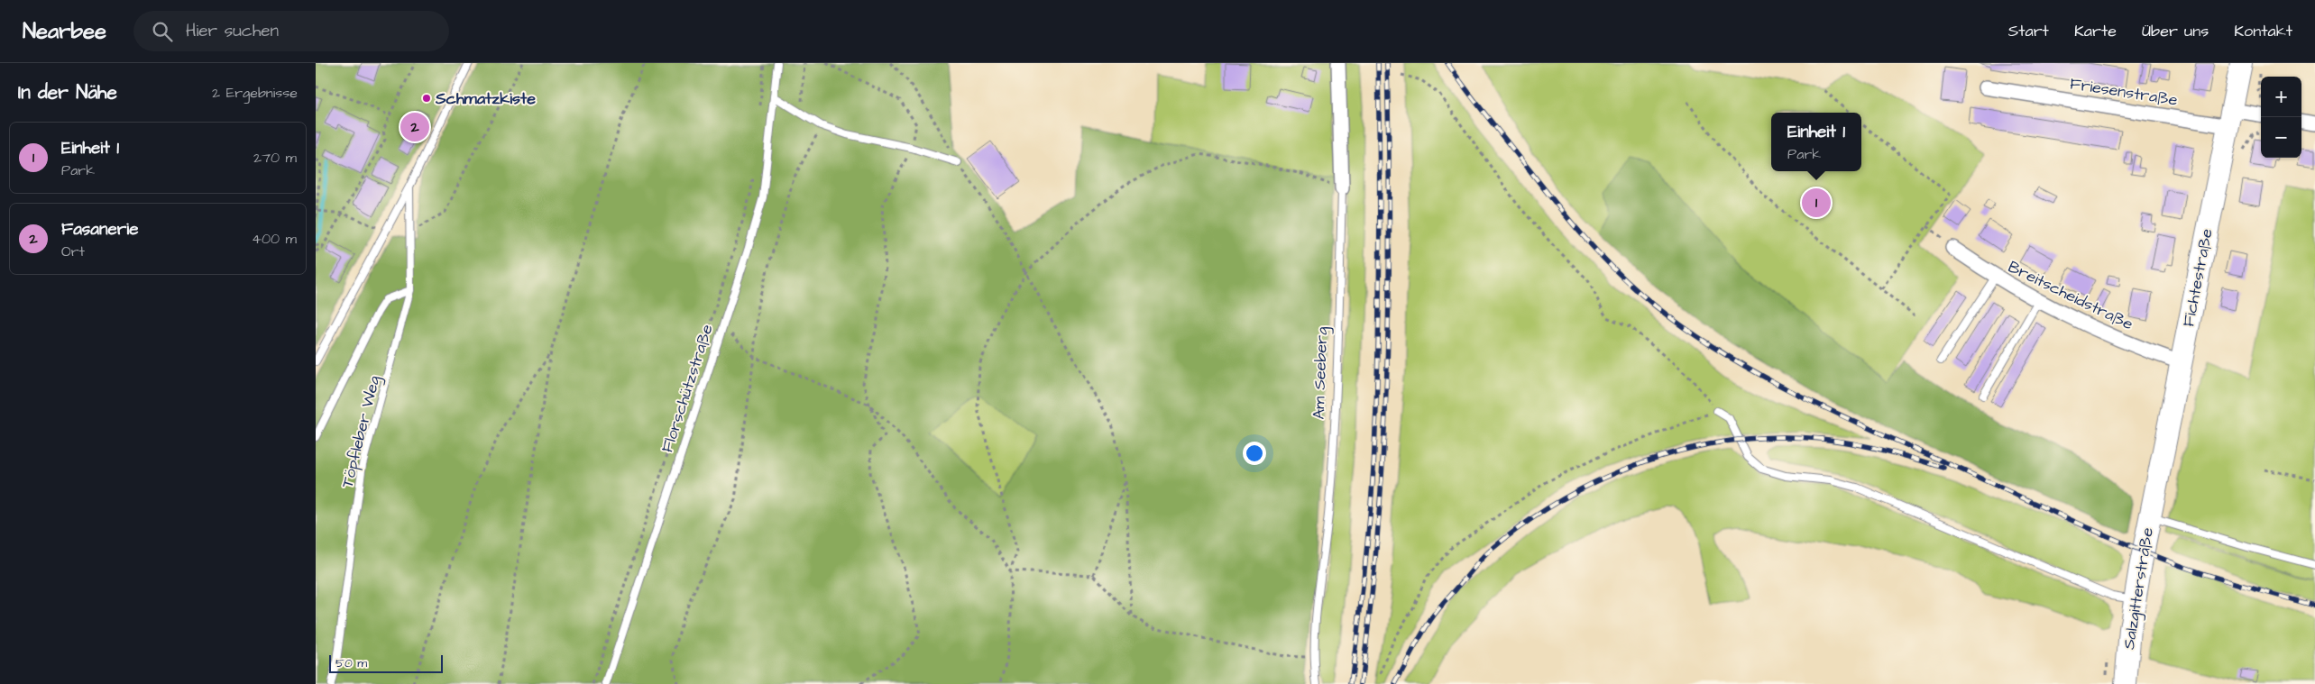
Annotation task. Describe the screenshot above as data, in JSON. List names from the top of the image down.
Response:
{
  "streets": {
    "main road": ["Fichtestraße", "Salzgitterstraße"],
    "street": ["Friesenstraße", "Breitscheidstraße", "Am Seeberg"],
    "lane": ["Florschützstraße", "Töpfleber Weg"]
  },
  "crossings": [
    ["Friesenstraße", "Fichtestraße"],
    ["Fichtestraße", "Breitscheidstraße"],
    ["Fichtestraße", "Salzgitterstraße"]
  ],
  "places": ["Schmatzkiste"],
  "scale_bar": "50 m",
  "page": {
    "header": "Nearbee",
    "search": "Hier suchen",
    "nav": [
      "Start",
      "Karte",
      "Über uns",
      "Kontakt"
    ],
    "heading": ["In der Nähe", "2 Ergebnisse"],
    "map_buttons": ["+", "−"],
    "pins": ["2", "1"],
    "popup": ["Einheit 1", "Park"],
    "list": [
      {
        "mark": "1",
        "name": "Einheit 1",
        "note": "Park",
        "value": "270 m"
      },
      {
        "mark": "2",
        "name": "Fasanerie",
        "note": "Ort",
        "value": "400 m"
      }
    ],
    "scale": "50 m"
  }
}
